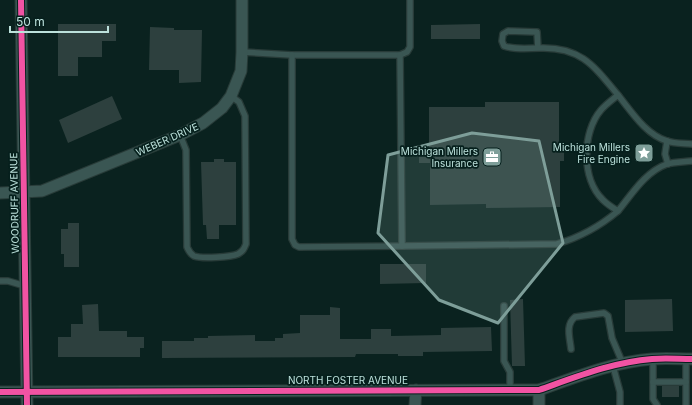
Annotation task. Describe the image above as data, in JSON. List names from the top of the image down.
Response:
{
  "streets": {
    "street": ["WEBER DRIVE", "WOODRUFF AVENUE", "NORTH FOSTER AVENUE"]
  },
  "crossings": [
    ["WEBER DRIVE", "WOODRUFF AVENUE"],
    ["WOODRUFF AVENUE", "NORTH FOSTER AVENUE"]
  ],
  "places": {
    "place": ["Michigan Millers Fire Engine"],
    "office": ["Michigan Millers Insurance"]
  },
  "scale_bar": "50 m"
}
